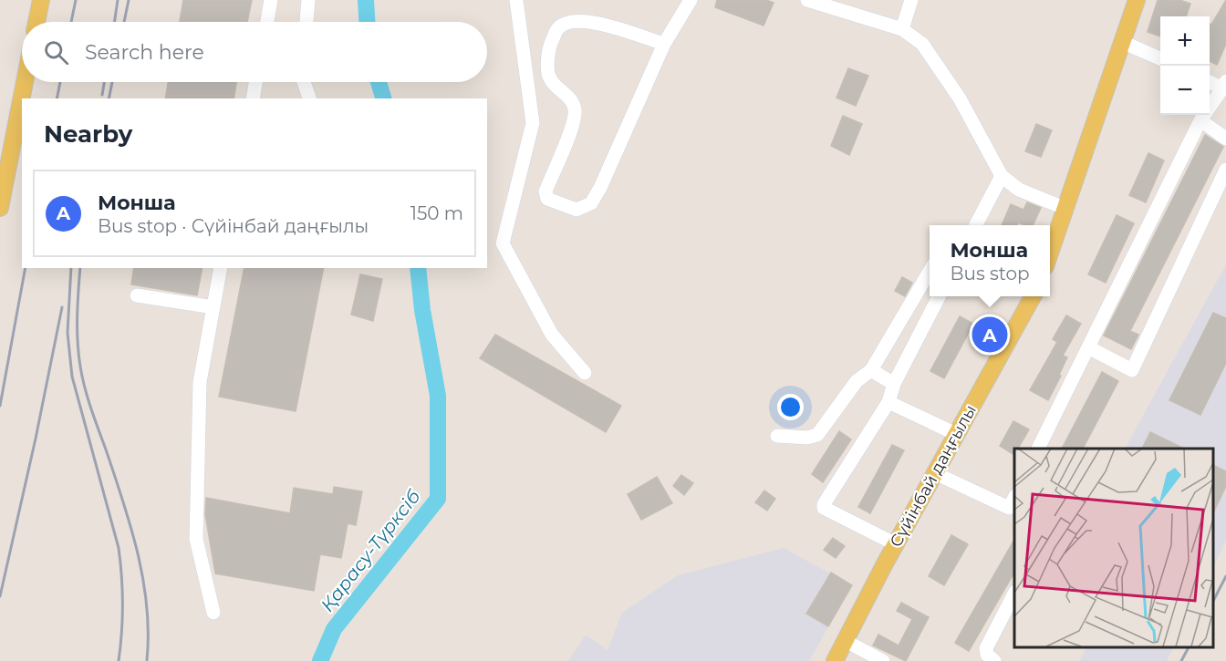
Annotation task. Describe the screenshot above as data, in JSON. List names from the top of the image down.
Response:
{
  "streets": {
    "main road": ["Сүйінбай даңғылы"]
  },
  "water": ["Қарасу-Түрксіб"],
  "page": {
    "map_buttons": ["+", "−"],
    "search": "Search here",
    "heading": "Nearby",
    "list": [
      {
        "mark": "A",
        "name": "Монша",
        "note": "Bus stop · Сүйінбай даңғылы",
        "value": "150 m"
      }
    ],
    "popup": ["Монша", "Bus stop"],
    "pins": "A"
  }
}
